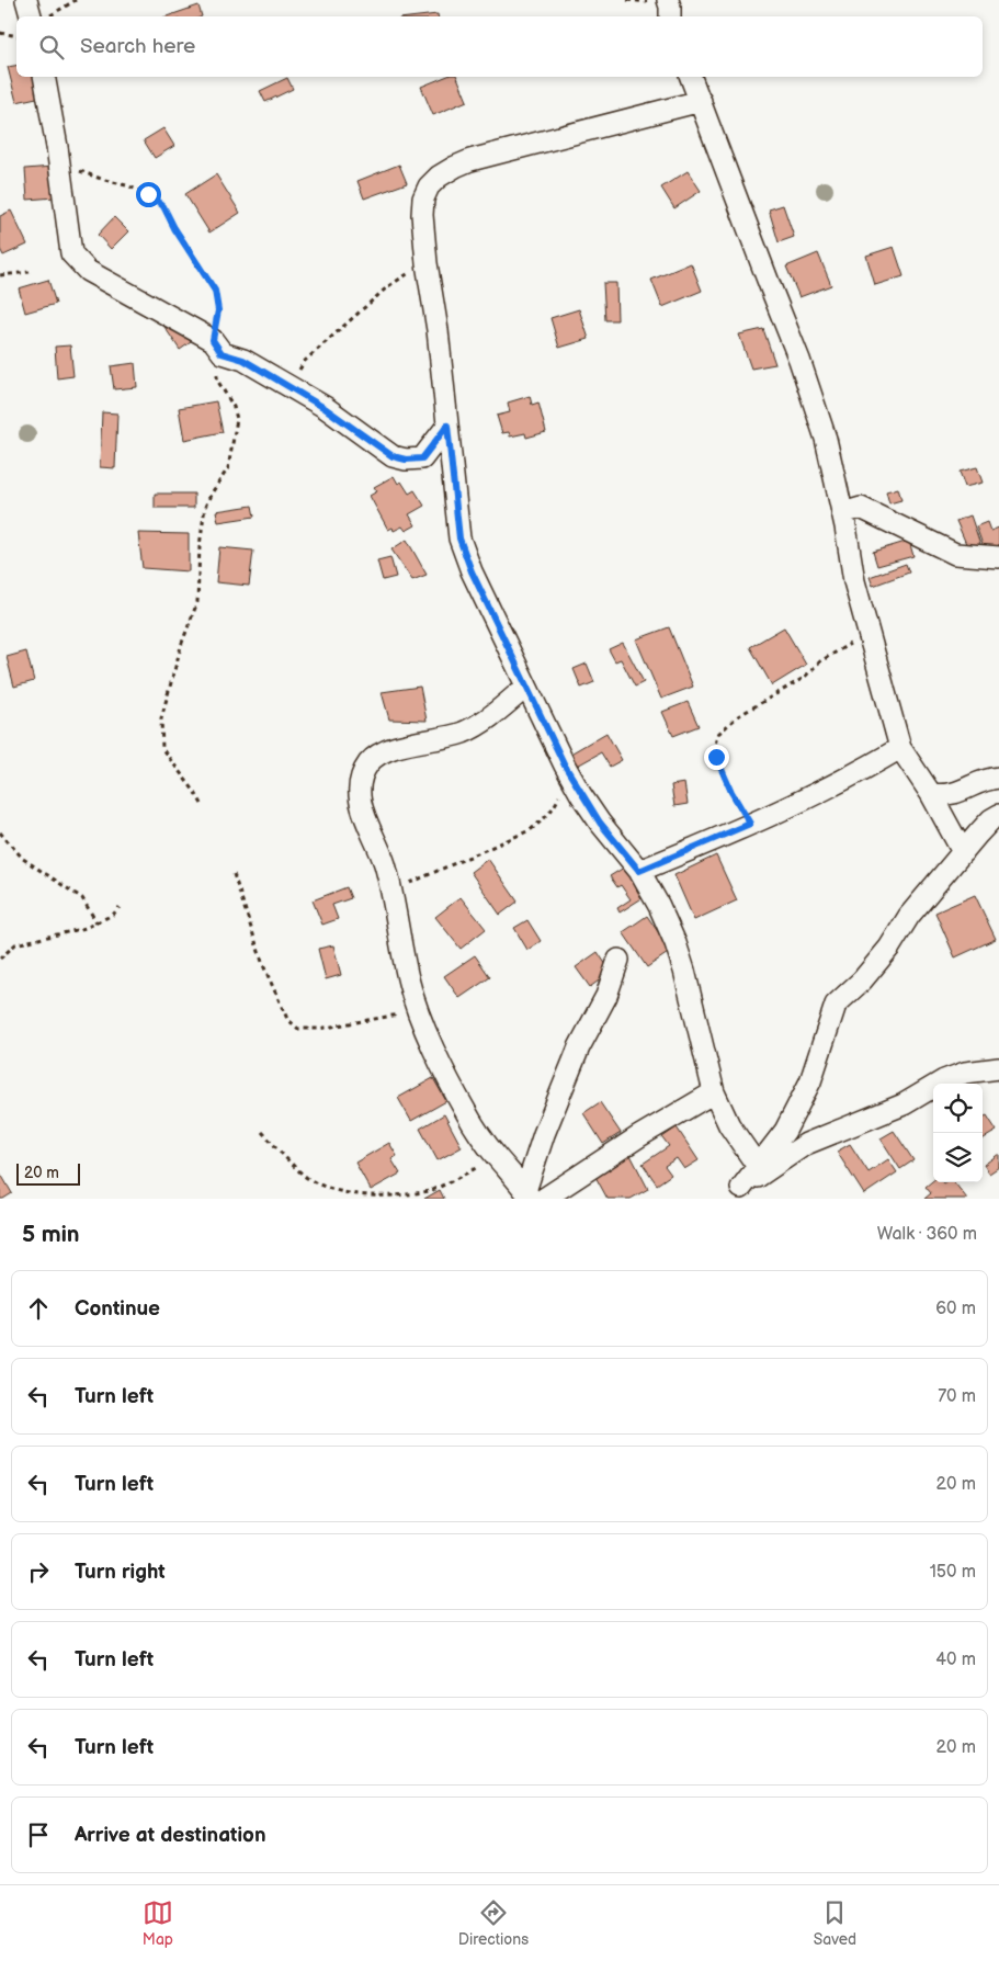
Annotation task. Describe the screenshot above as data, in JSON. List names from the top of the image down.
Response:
{
  "scale_bar": "20 m",
  "page": {
    "search": "Search here",
    "scale": "20 m",
    "heading": ["5 min", "Walk · 360 m"],
    "list": [
      ["Continue", "60 m"],
      ["Turn left", "70 m"],
      ["Turn left", "20 m"],
      ["Turn right", "150 m"],
      ["Turn left", "40 m"],
      ["Turn left", "20 m"],
      "Arrive at destination"
    ],
    "nav": ["Map", "Directions", "Saved"]
  }
}
